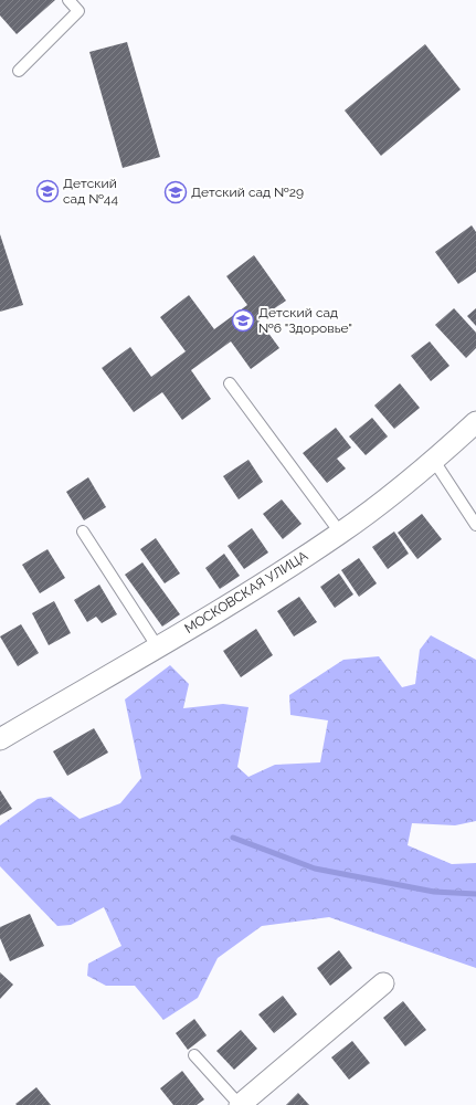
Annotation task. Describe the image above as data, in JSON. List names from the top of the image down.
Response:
{
  "streets": {
    "street": ["МОСКОВСКАЯ УЛИЦА"]
  },
  "places": {
    "school or university": ["Детский сад №44", "Детский сад №29", "Детский сад №6 \"Здоровье\""]
  }
}
